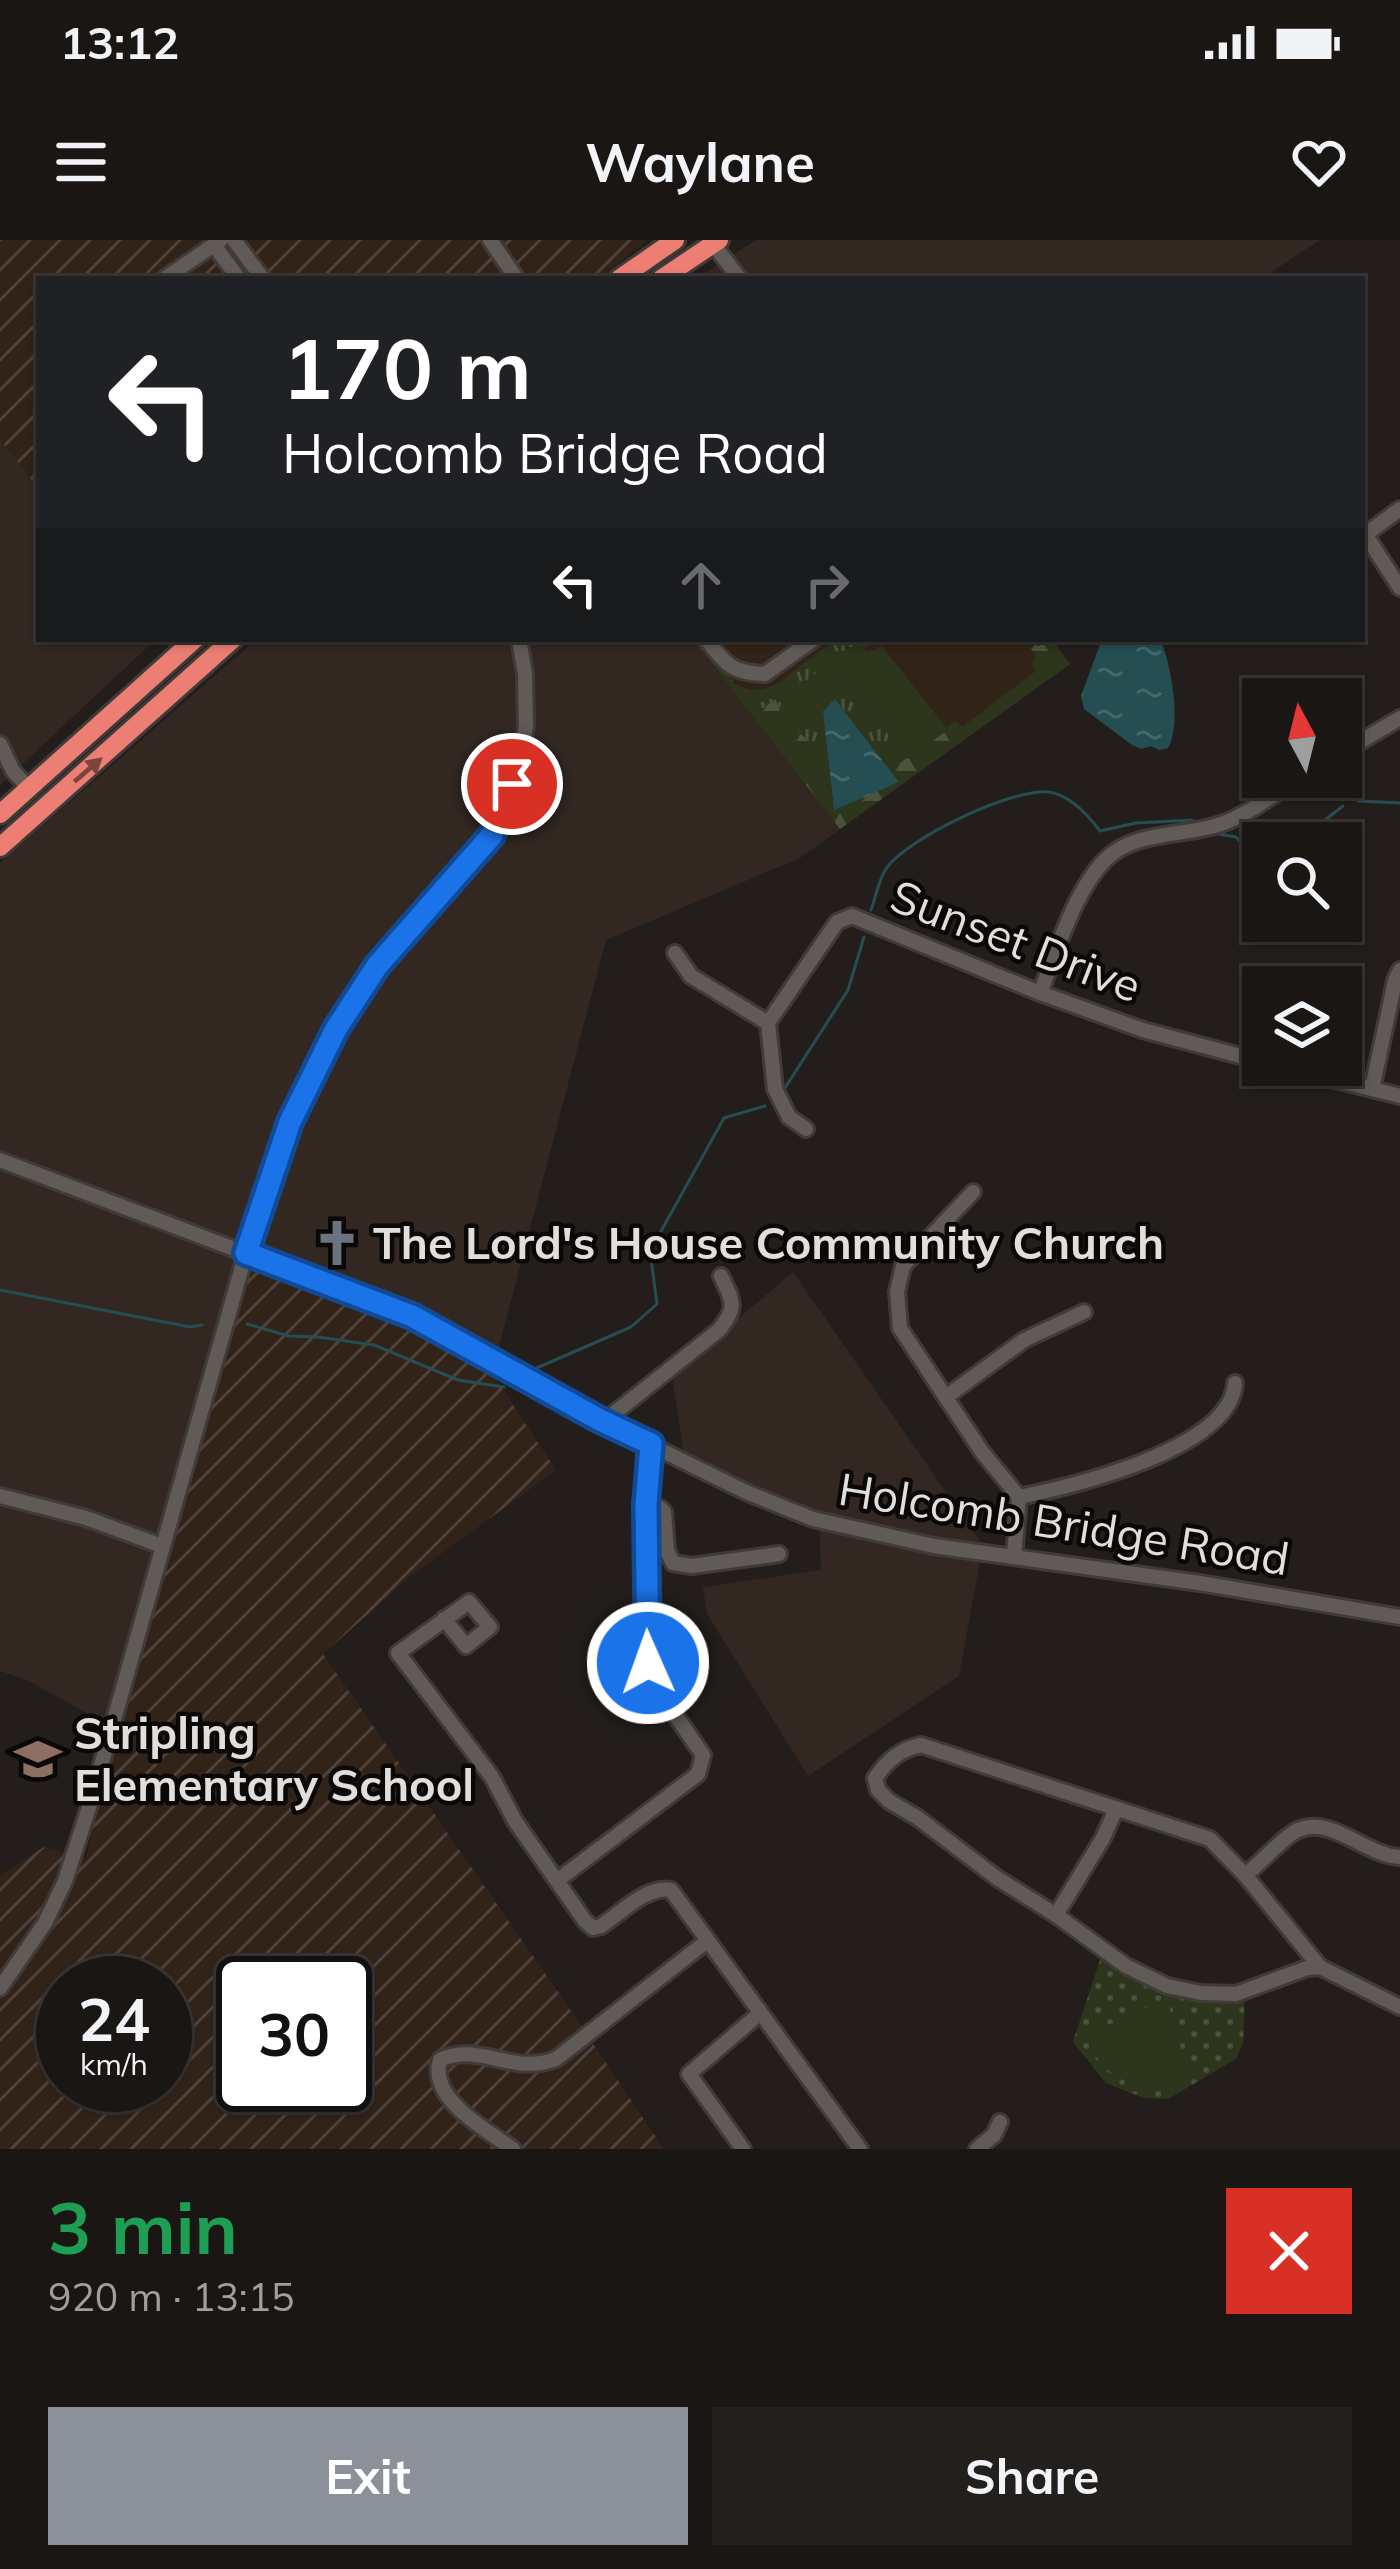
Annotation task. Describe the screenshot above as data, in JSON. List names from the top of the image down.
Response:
{
  "streets": {
    "street": ["Sunset Drive", "Holcomb Bridge Road"]
  },
  "places": {
    "church": ["The Lord's House Community Church"],
    "school or university": ["Stripling Elementary School"]
  },
  "north": "top",
  "page": {
    "status": "13:12",
    "header": "Waylane",
    "turn": ["170 m", "Holcomb Bridge Road"],
    "speed": "24 km/h",
    "limit": "30",
    "heading": ["3 min", "920 m · 13:15"],
    "buttons": ["Exit", "Share"]
  }
}
